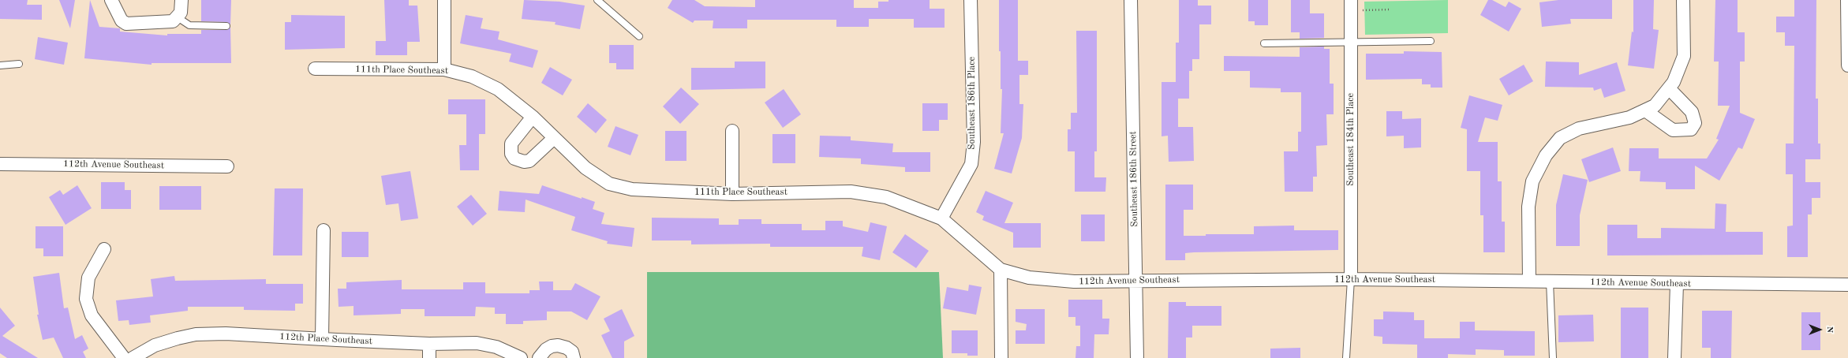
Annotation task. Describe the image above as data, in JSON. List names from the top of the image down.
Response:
{
  "streets": {
    "street": [
      "111th Place Southeast",
      "Southeast 186th Place",
      "Southeast 184th Place",
      "112th Avenue Southeast",
      "Southeast 186th Street",
      "112th Place Southeast"
    ]
  },
  "crossings": [
    ["111th Place Southeast", "Southeast 186th Place"],
    ["111th Place Southeast", "112th Avenue Southeast"],
    ["Southeast 186th Place", "112th Avenue Southeast"],
    ["Southeast 184th Place", "112th Avenue Southeast"],
    ["112th Avenue Southeast", "Southeast 186th Street"]
  ],
  "north": "right"
}
